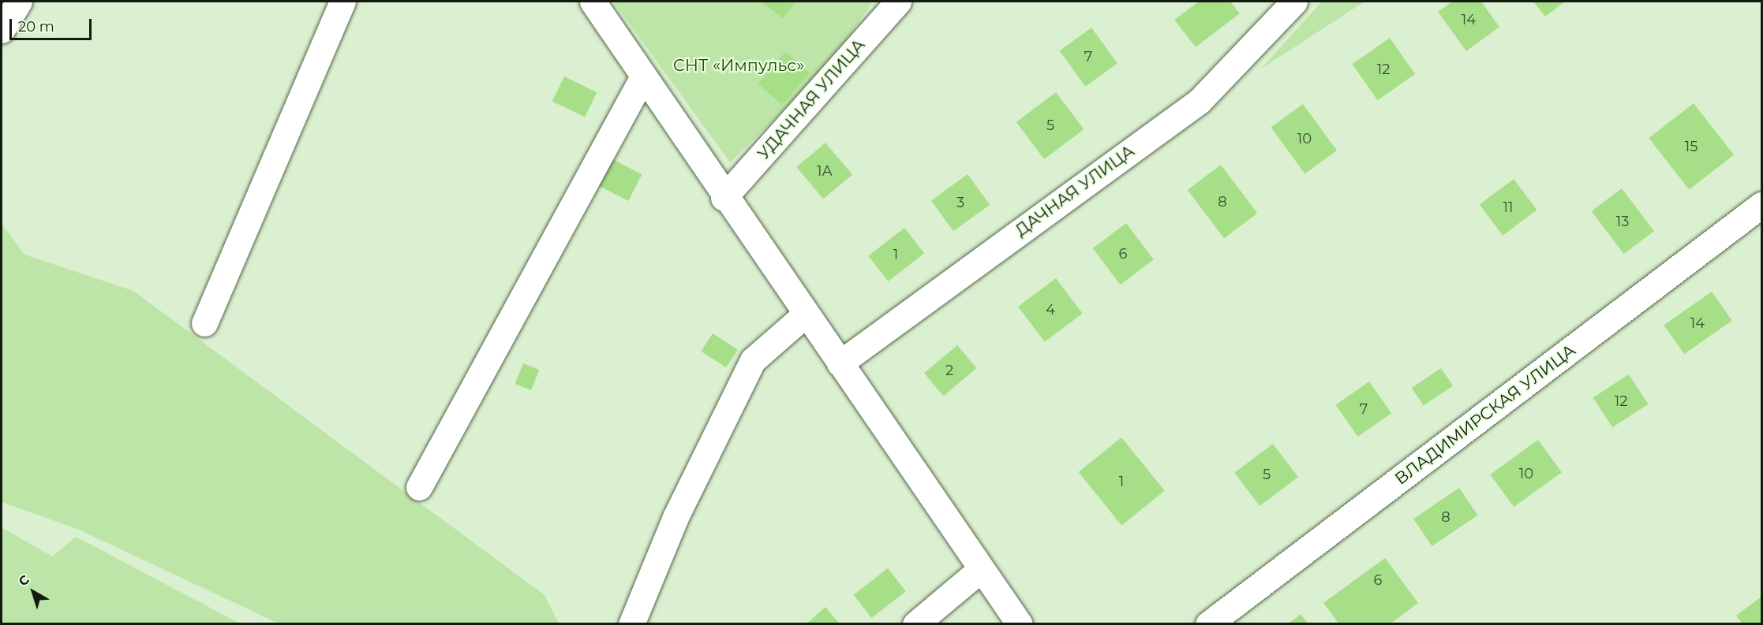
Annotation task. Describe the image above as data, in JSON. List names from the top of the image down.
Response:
{
  "streets": {
    "street": ["УДАЧНАЯ УЛИЦА", "ДАЧНАЯ УЛИЦА", "ВЛАДИМИРСКАЯ УЛИЦА"]
  },
  "parks": ["СНТ «Импульс»"],
  "house_numbers": [
    "14",
    "7",
    "12",
    "5",
    "10",
    "15",
    "1А",
    "8",
    "3",
    "11",
    "13",
    "6",
    "1",
    "4",
    "14",
    "2",
    "12",
    "7",
    "10",
    "5",
    "1",
    "8",
    "6"
  ],
  "scale_bar": "20 m",
  "north": "top left"
}
